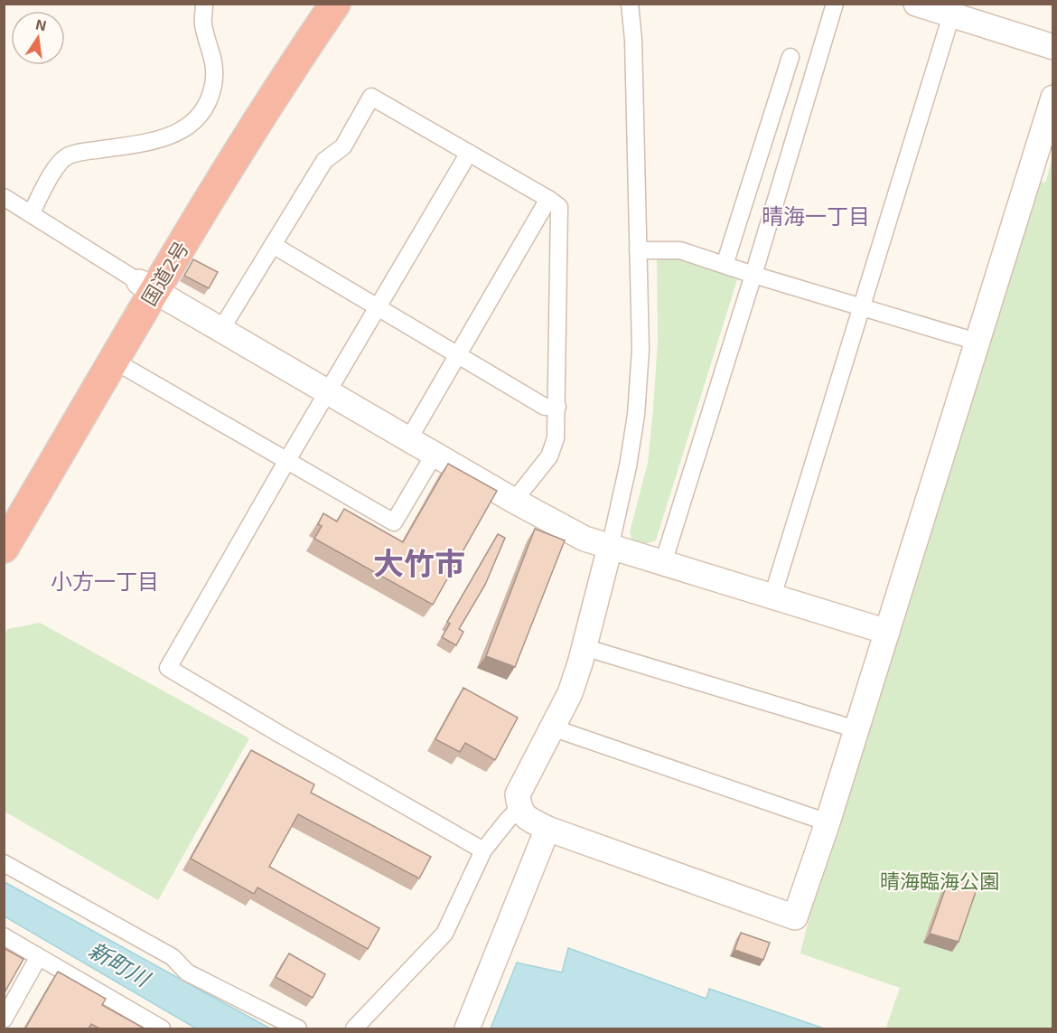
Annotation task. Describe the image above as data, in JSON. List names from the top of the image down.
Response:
{
  "streets": {
    "highway": ["国道2号"]
  },
  "districts": ["晴海一丁目", "大竹市", "小方一丁目"],
  "water": ["新町川"],
  "parks": ["晴海臨海公園"],
  "north": "top"
}
